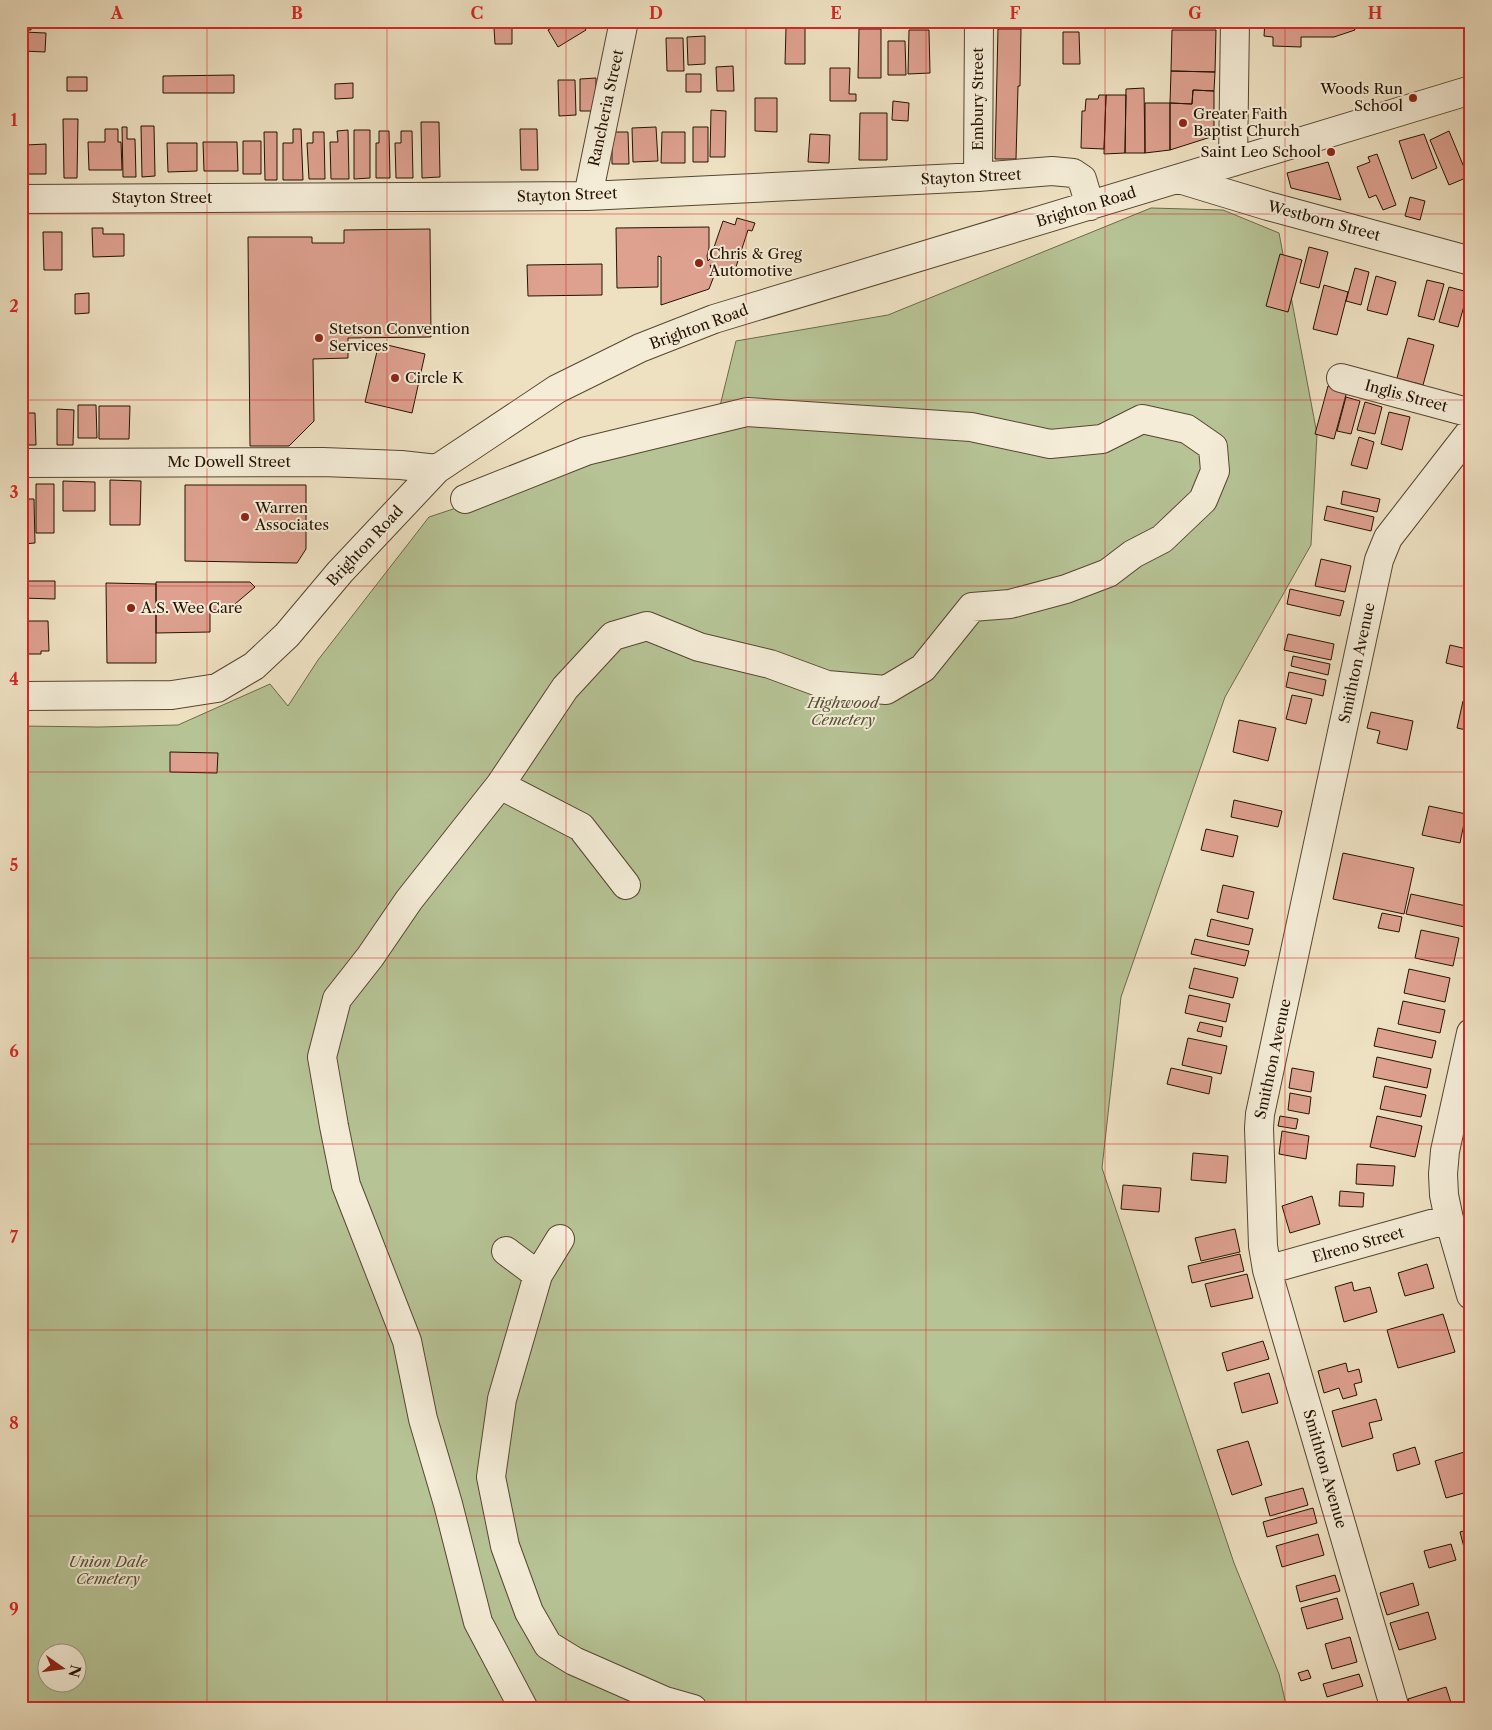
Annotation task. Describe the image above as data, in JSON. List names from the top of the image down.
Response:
{
  "streets": {
    "street": [
      "Embury Street",
      "Rancheria Street",
      "Stayton Street",
      "Brighton Road",
      "Westborn Street",
      "Inglis Street",
      "Mc Dowell Street",
      "Smithton Avenue",
      "Elreno Street"
    ]
  },
  "crossings": [
    ["Embury Street", "Stayton Street"],
    ["Rancheria Street", "Stayton Street"],
    ["Stayton Street", "Brighton Road"],
    ["Brighton Road", "Westborn Street"],
    ["Brighton Road", "Mc Dowell Street"],
    ["Smithton Avenue", "Elreno Street"]
  ],
  "parks": ["Highwood Cemetery", "Union Dale Cemetery"],
  "places": [
    "Woods Run School",
    "Greater Faith Baptist Church",
    "Saint Leo School",
    "Chris & Greg Automotive",
    "Stetson Convention Services",
    "Circle K",
    "Warren Associates",
    "A.S. Wee Care"
  ],
  "north": "right",
  "grid": {
    "columns": [
      "A",
      "B",
      "C",
      "D",
      "E",
      "F",
      "G",
      "H"
    ],
    "rows": [
      "1",
      "2",
      "3",
      "4",
      "5",
      "6",
      "7",
      "8",
      "9"
    ]
  }
}
